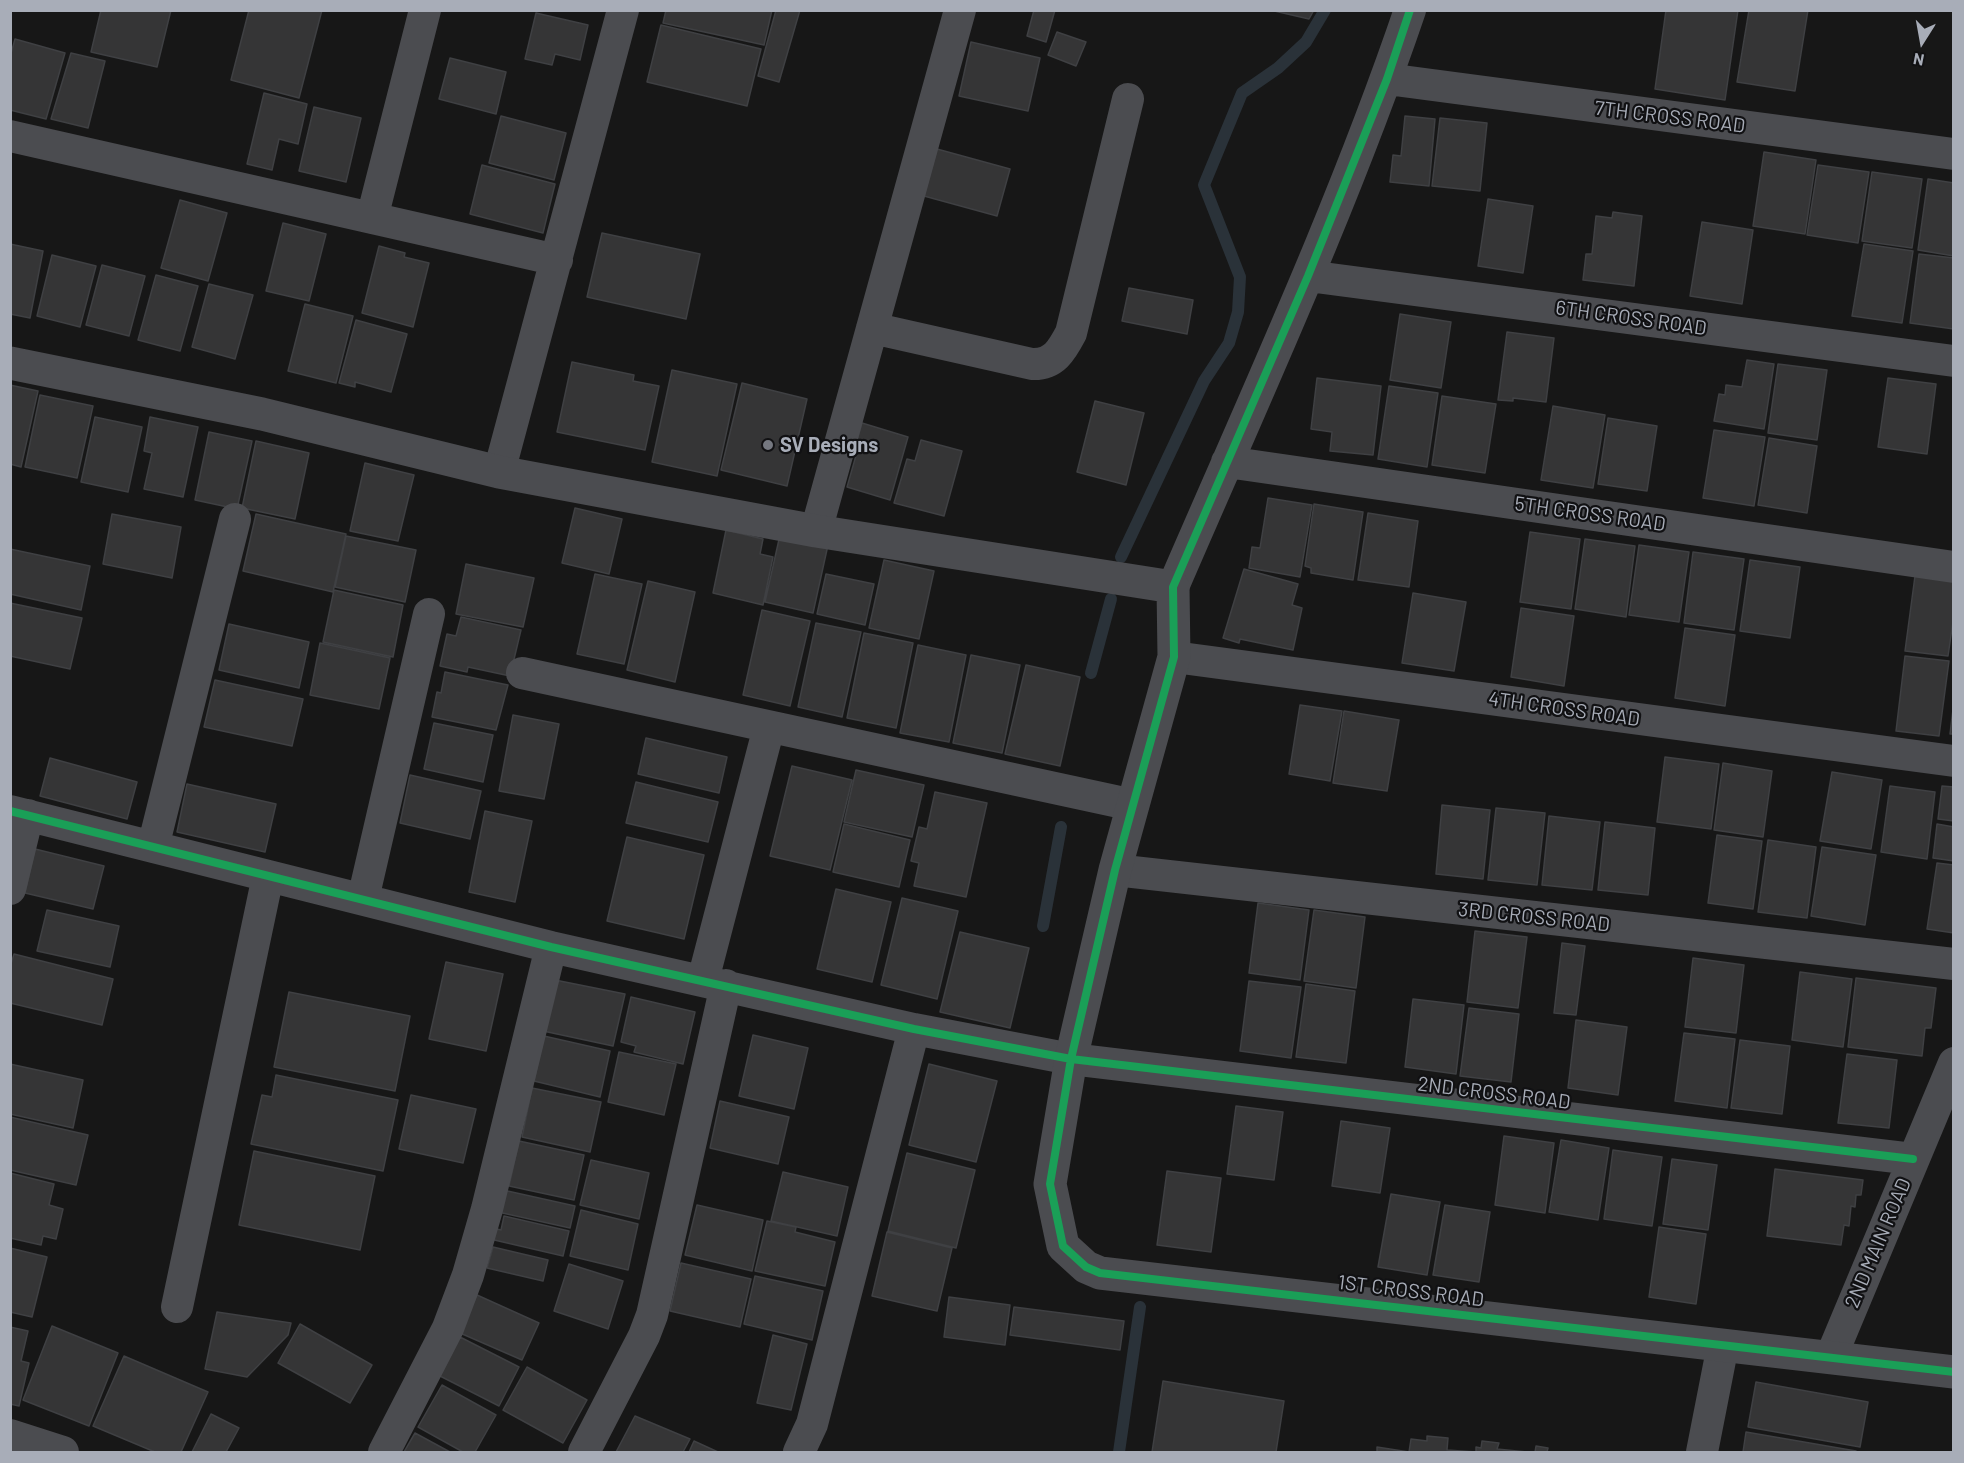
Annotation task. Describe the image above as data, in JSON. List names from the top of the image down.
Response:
{
  "streets": {
    "street": [
      "7TH CROSS ROAD",
      "6TH CROSS ROAD",
      "5TH CROSS ROAD",
      "4TH CROSS ROAD",
      "3RD CROSS ROAD",
      "2ND CROSS ROAD",
      "2ND MAIN ROAD",
      "1ST CROSS ROAD"
    ]
  },
  "crossings": [
    ["4TH CROSS ROAD", "1ST CROSS ROAD"],
    ["3RD CROSS ROAD", "1ST CROSS ROAD"],
    ["2ND CROSS ROAD", "2ND MAIN ROAD"],
    ["2ND CROSS ROAD", "1ST CROSS ROAD"],
    ["2ND MAIN ROAD", "1ST CROSS ROAD"]
  ],
  "places": ["SV Designs"],
  "north": "bottom"
}
